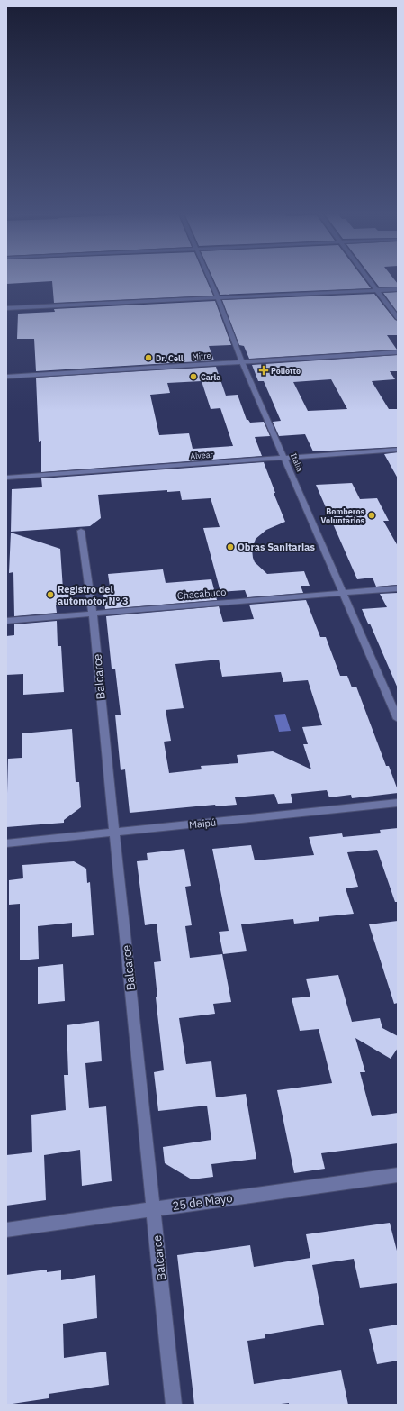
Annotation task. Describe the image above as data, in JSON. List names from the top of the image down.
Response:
{
  "streets": {
    "street": [
      "Mitre",
      "Alvear",
      "Italia",
      "Chacabuco",
      "Balcarce",
      "Maipú",
      "25 de Mayo"
    ]
  },
  "crossings": [
    ["Mitre", "Italia"],
    ["Alvear", "Italia"],
    ["Italia", "Chacabuco"],
    ["Chacabuco", "Balcarce"],
    ["Balcarce", "Maipú"],
    ["Balcarce", "25 de Mayo"]
  ],
  "places": {
    "other": [
      "Dr. Cell",
      "Carla",
      "Bomberos Voluntarios",
      "Obras Sanitarias",
      "Registro del automotor Nº 3"
    ],
    "health": ["Poliotto"]
  }
}
